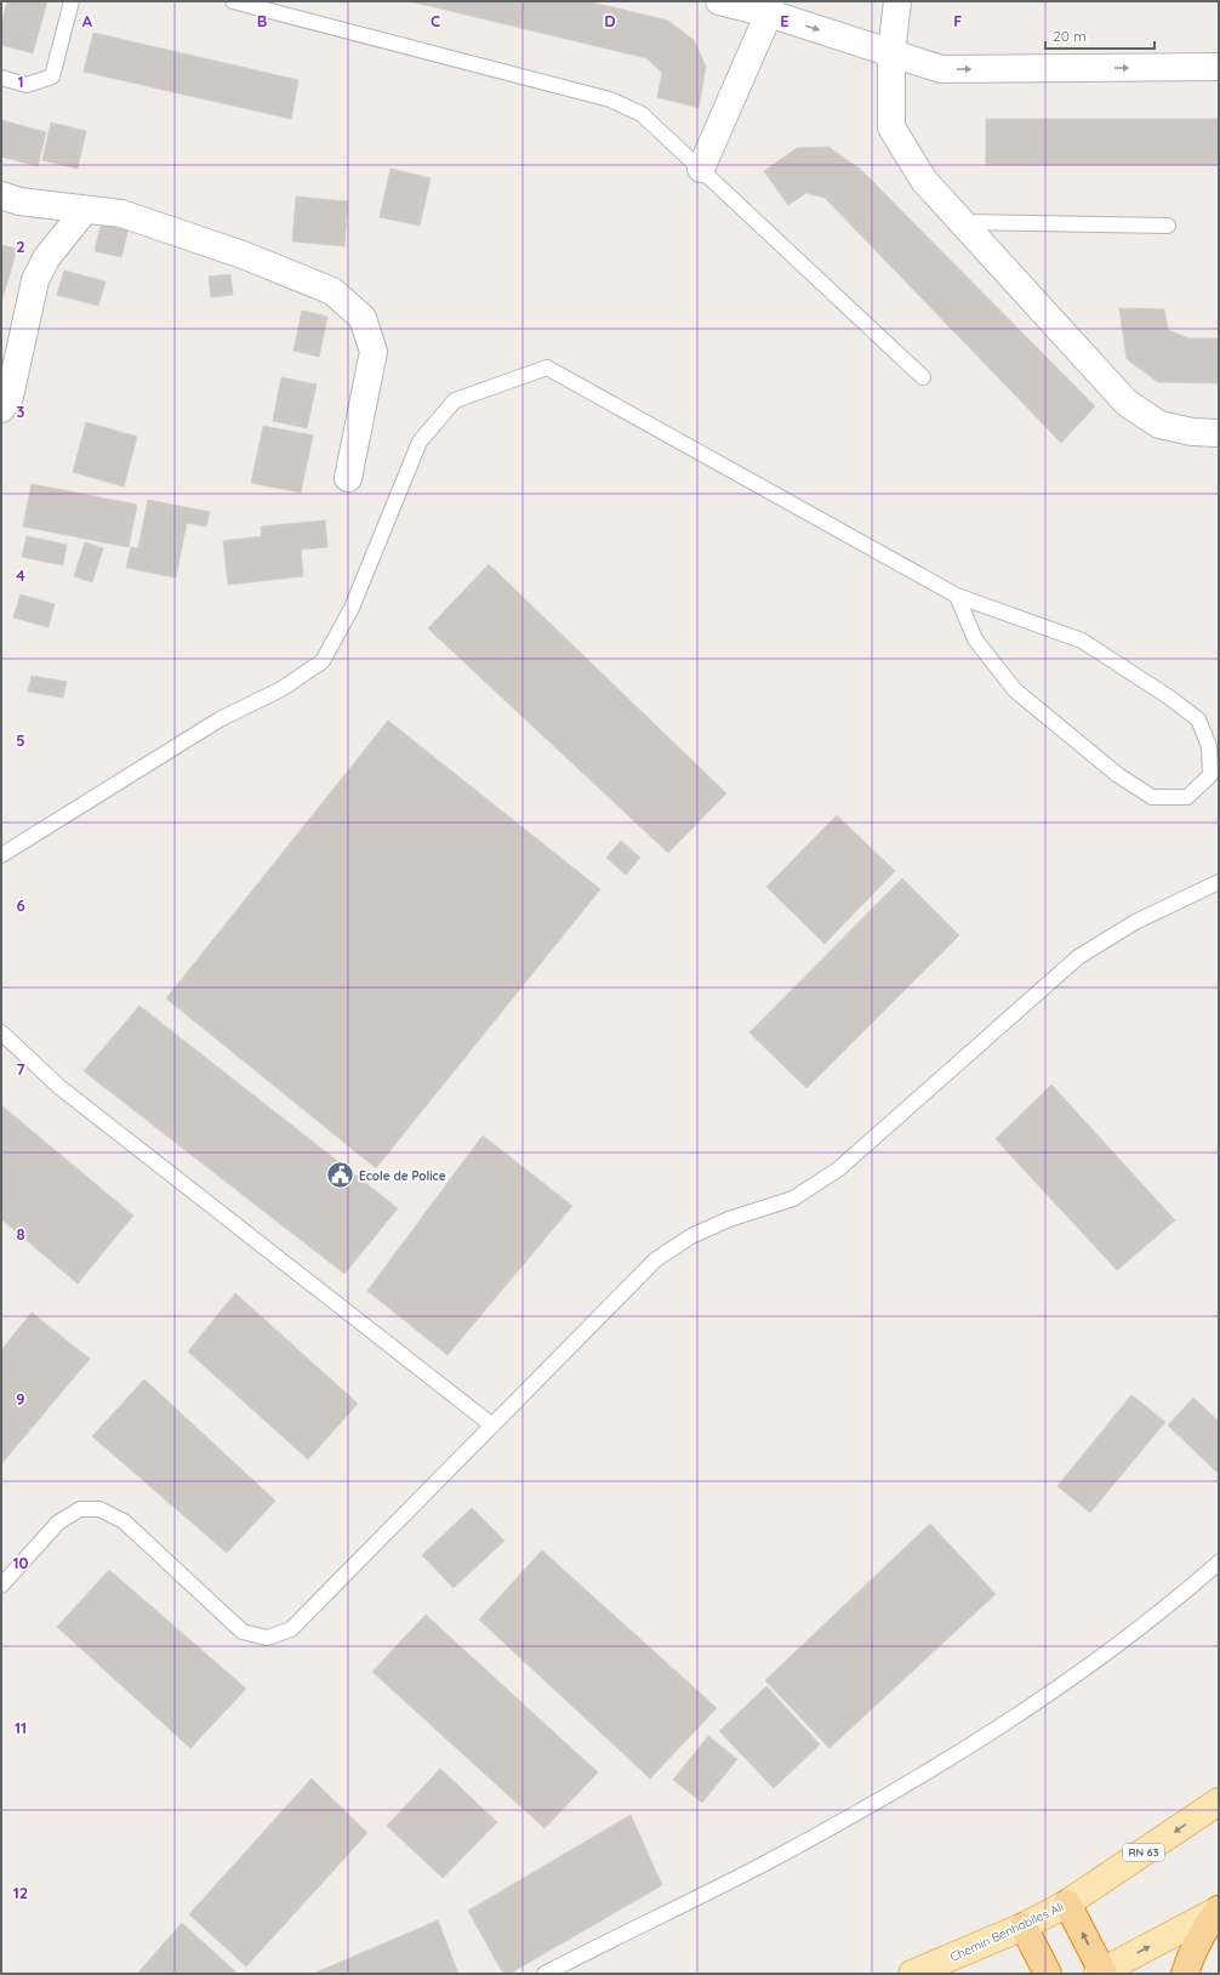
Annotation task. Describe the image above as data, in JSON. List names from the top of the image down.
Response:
{
  "streets": {
    "main road": ["RN 63", "Chemin Benhabiles Ali"]
  },
  "places": {
    "public building": ["Ecole de Police"]
  },
  "scale_bar": "20 m",
  "grid": {
    "columns": [
      "A",
      "B",
      "C",
      "D",
      "E",
      "F"
    ],
    "rows": [
      "1",
      "2",
      "3",
      "4",
      "5",
      "6",
      "7",
      "8",
      "9",
      "10",
      "11",
      "12"
    ]
  }
}
